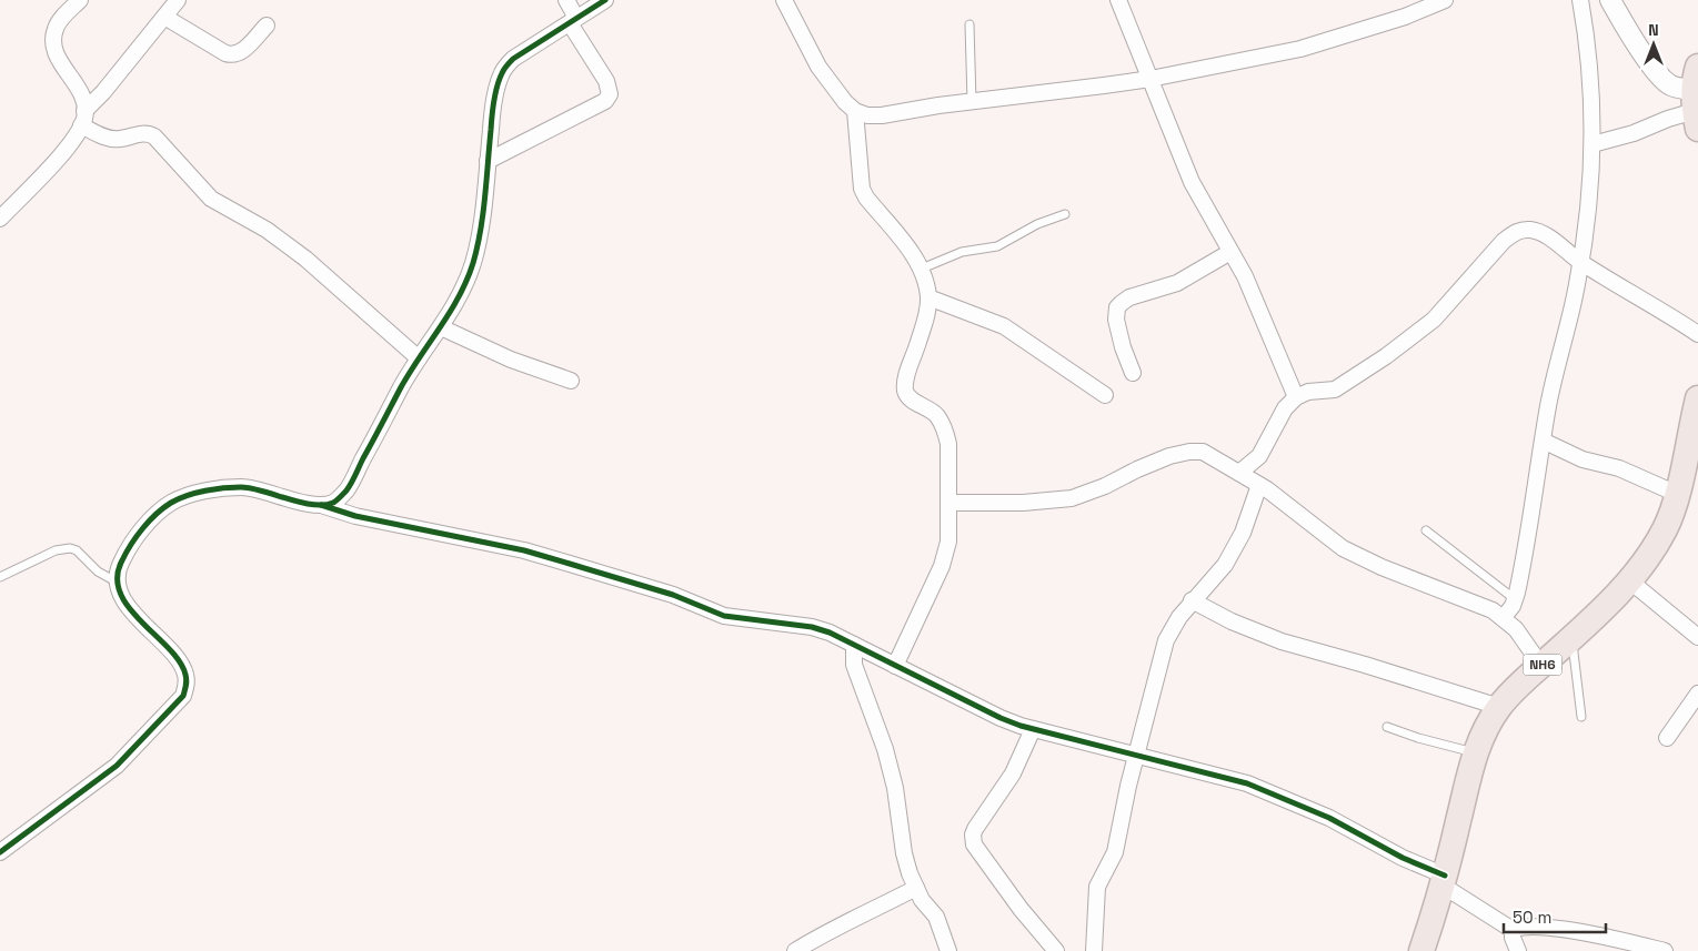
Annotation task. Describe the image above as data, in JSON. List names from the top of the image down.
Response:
{
  "streets": {
    "highway": ["NH6"]
  },
  "scale_bar": "50 m",
  "north": "top"
}
